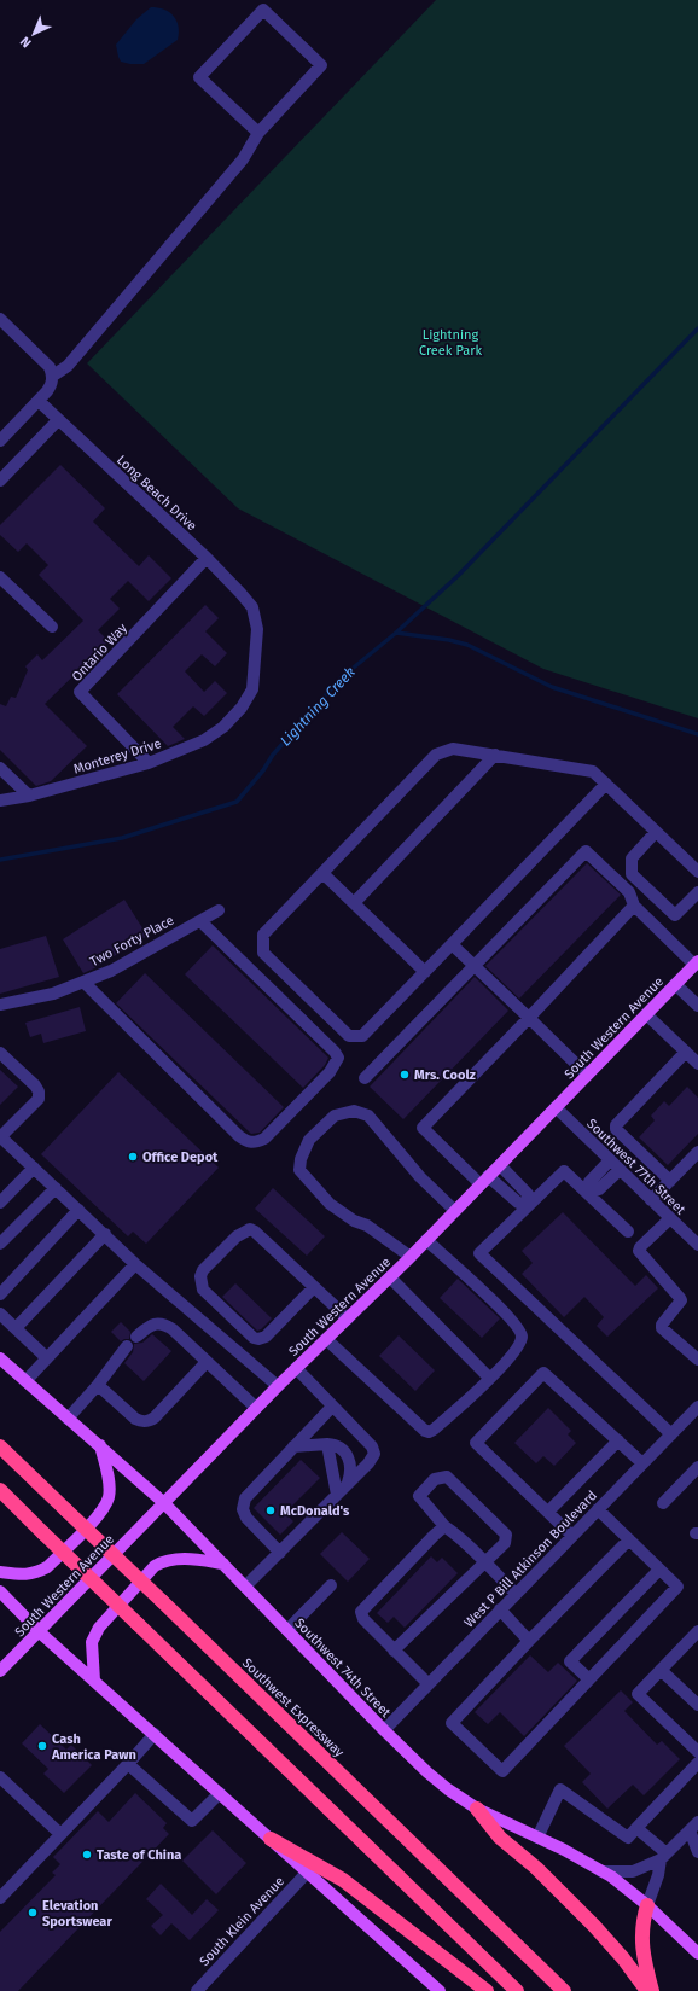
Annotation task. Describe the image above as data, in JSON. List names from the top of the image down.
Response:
{
  "streets": {
    "highway": ["Southwest Expressway"],
    "main road": ["South Western Avenue", "Southwest 74th Street"],
    "street": [
      "Long Beach Drive",
      "Ontario Way",
      "Monterey Drive",
      "Two Forty Place",
      "Southwest 77th Street",
      "West P Bill Atkinson Boulevard",
      "South Klein Avenue"
    ]
  },
  "crossings": [
    ["Long Beach Drive", "Ontario Way"],
    ["Long Beach Drive", "Monterey Drive"],
    ["Ontario Way", "Monterey Drive"],
    ["South Western Avenue", "Southwest 77th Street"],
    ["South Western Avenue", "Southwest 74th Street"],
    ["West P Bill Atkinson Boulevard", "Southwest 74th Street"]
  ],
  "water": ["Lightning Creek"],
  "parks": ["Lightning Creek Park"],
  "places": [
    "Mrs. Coolz",
    "Office Depot",
    "McDonald's",
    "Cash America Pawn",
    "Taste of China",
    "Elevation Sportswear"
  ],
  "north": "bottom left"
}
